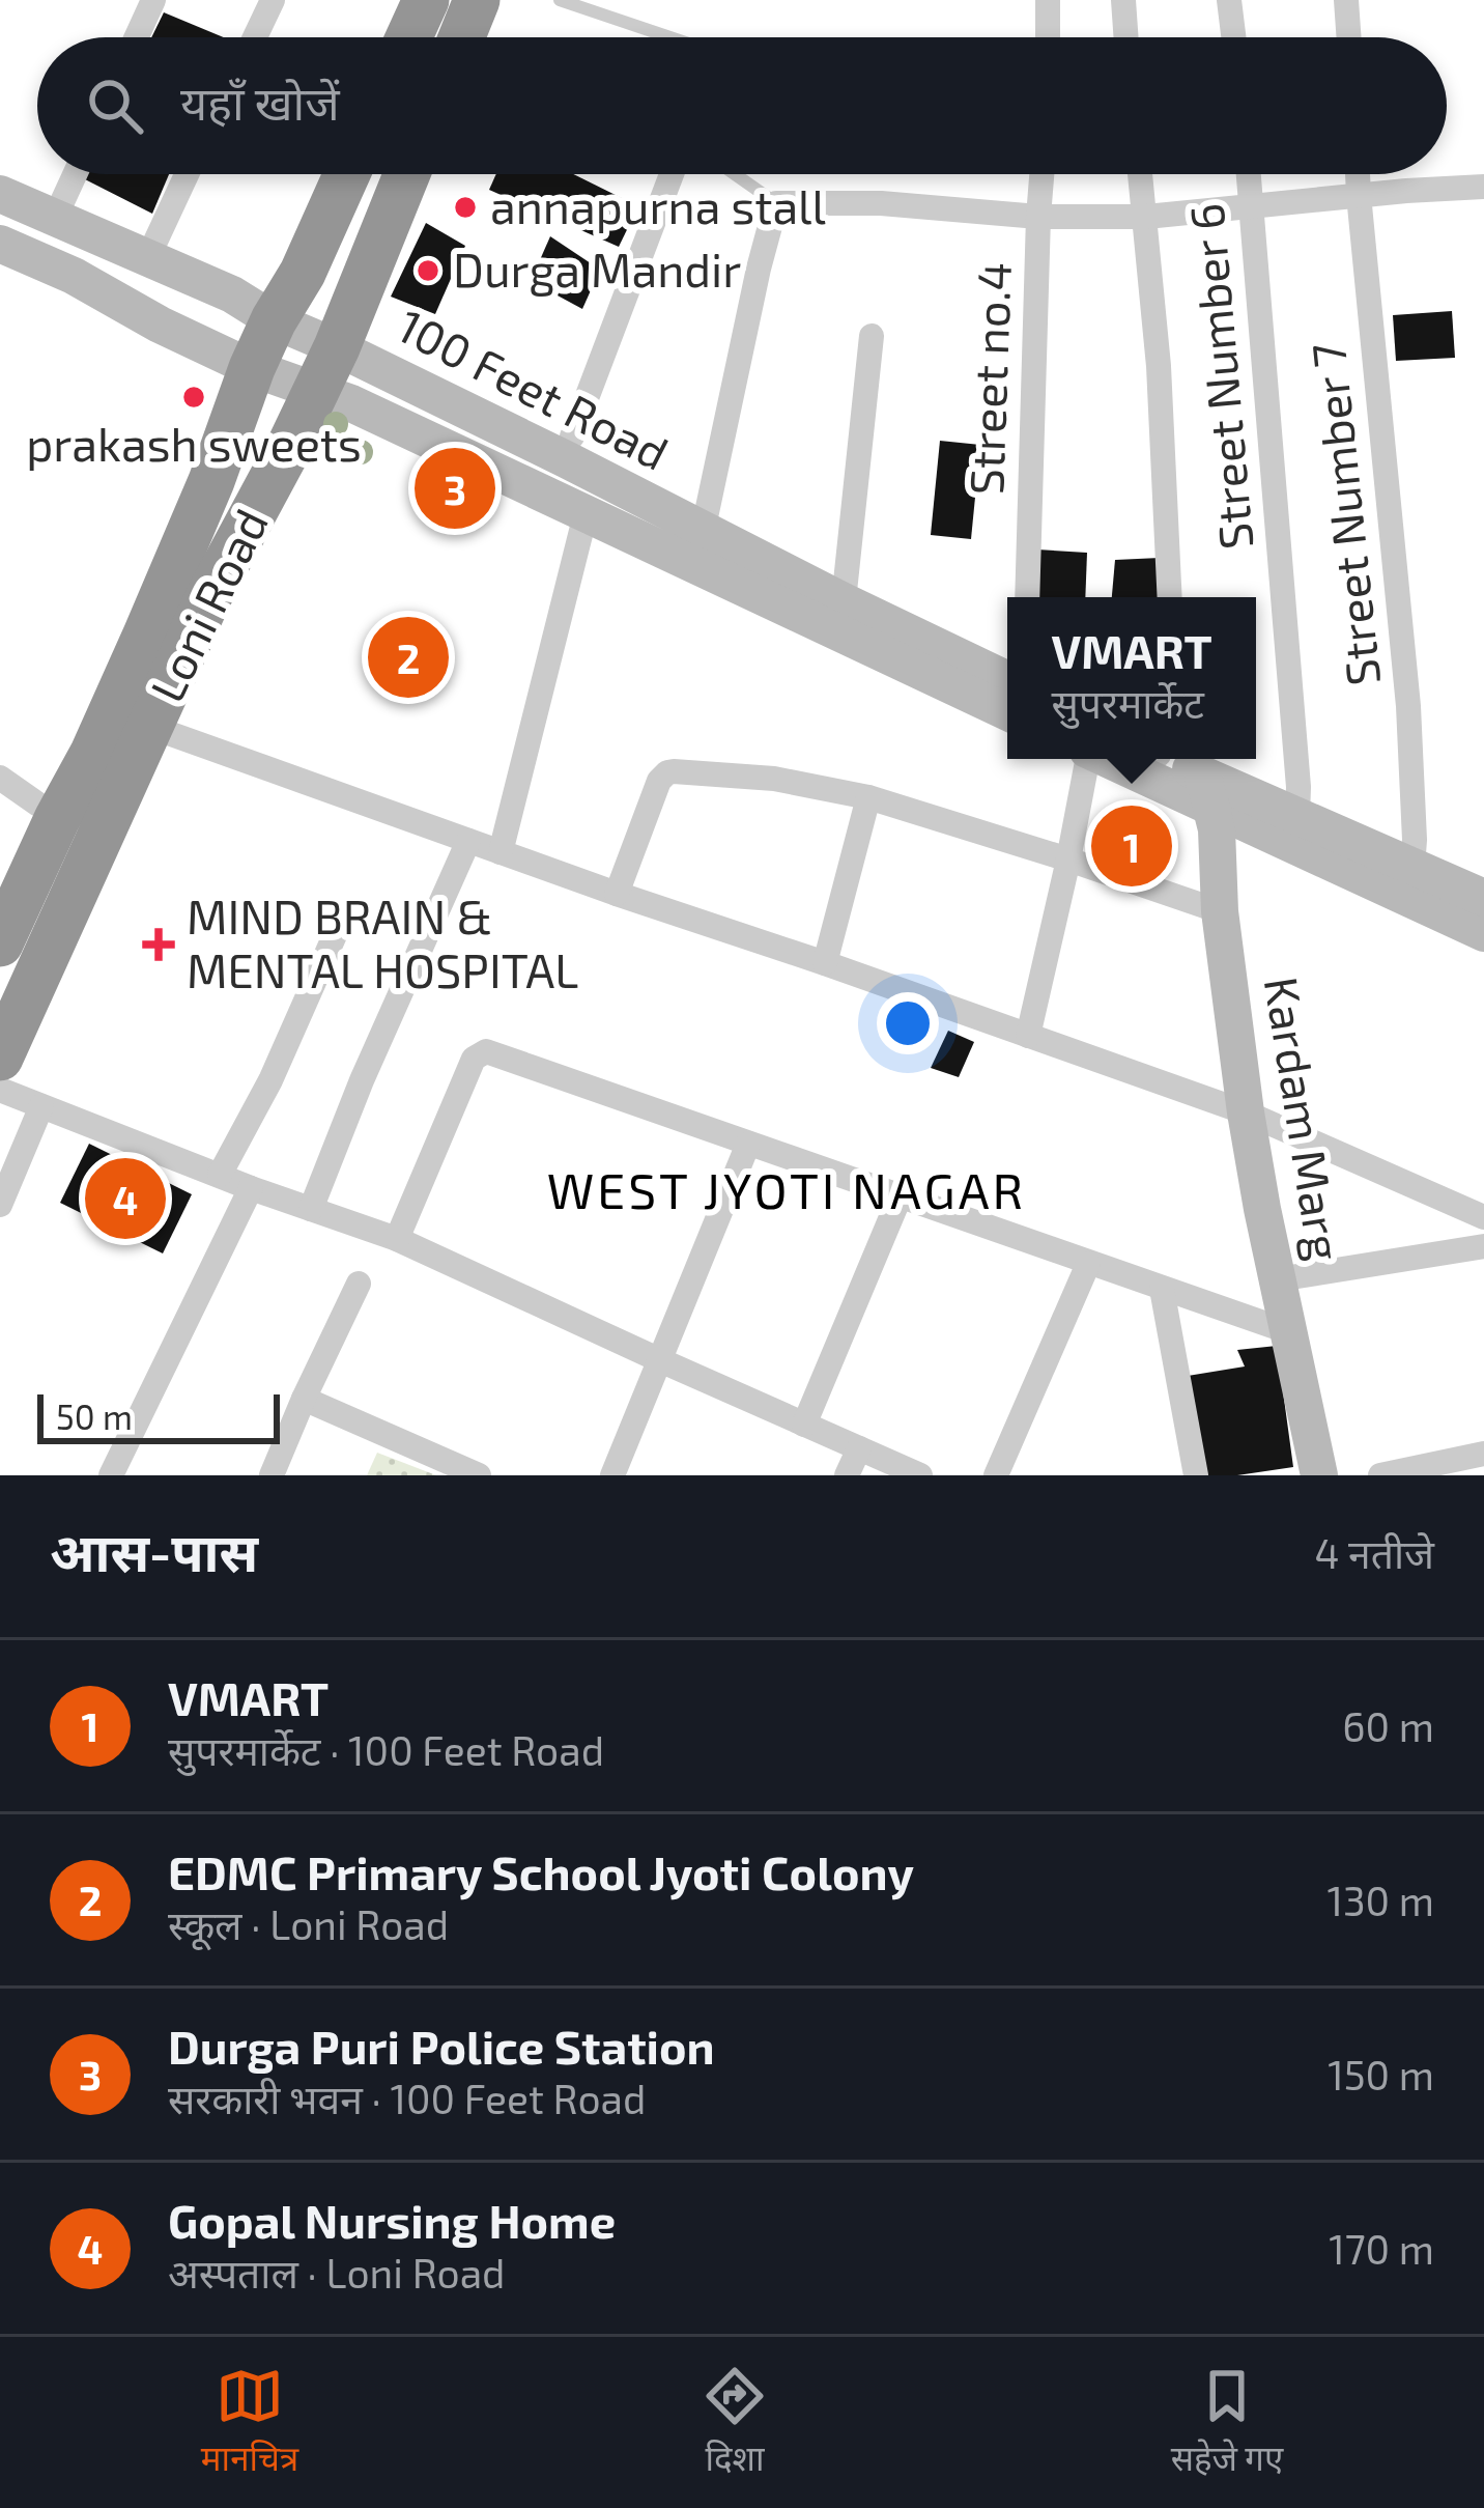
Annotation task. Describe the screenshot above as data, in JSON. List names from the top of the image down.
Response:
{
  "streets": {
    "highway": ["Loni Road"],
    "main road": ["100 Feet Road", "Kardam Marg"],
    "street": ["Street Number 6", "Street no.4", "Street Number 7"]
  },
  "crossings": [
    ["100 Feet Road", "Loni Road"]
  ],
  "districts": ["WEST JYOTI NAGAR"],
  "places": {
    "other": ["annapurna stall", "Durga Mandir", "prakash sweets"],
    "health": ["MIND BRAIN & MENTAL HOSPITAL"]
  },
  "scale_bar": "50 m",
  "page": {
    "search": "यहाँ खोजें",
    "pins": [
      "3",
      "2",
      "1",
      "4"
    ],
    "popup": ["VMART", "सुपरमार्केट"],
    "scale": "50 m",
    "heading": ["आस-पास", "4 नतीजे"],
    "list": [
      {
        "mark": "1",
        "name": "VMART",
        "note": "सुपरमार्केट · 100 Feet Road",
        "value": "60 m"
      },
      {
        "mark": "2",
        "name": "EDMC Primary School Jyoti Colony",
        "note": "स्कूल · Loni Road",
        "value": "130 m"
      },
      {
        "mark": "3",
        "name": "Durga Puri Police Station",
        "note": "सरकारी भवन · 100 Feet Road",
        "value": "150 m"
      },
      {
        "mark": "4",
        "name": "Gopal Nursing Home",
        "note": "अस्पताल · Loni Road",
        "value": "170 m"
      }
    ],
    "nav": ["मानचित्र", "दिशा", "सहेजे गए"]
  }
}
